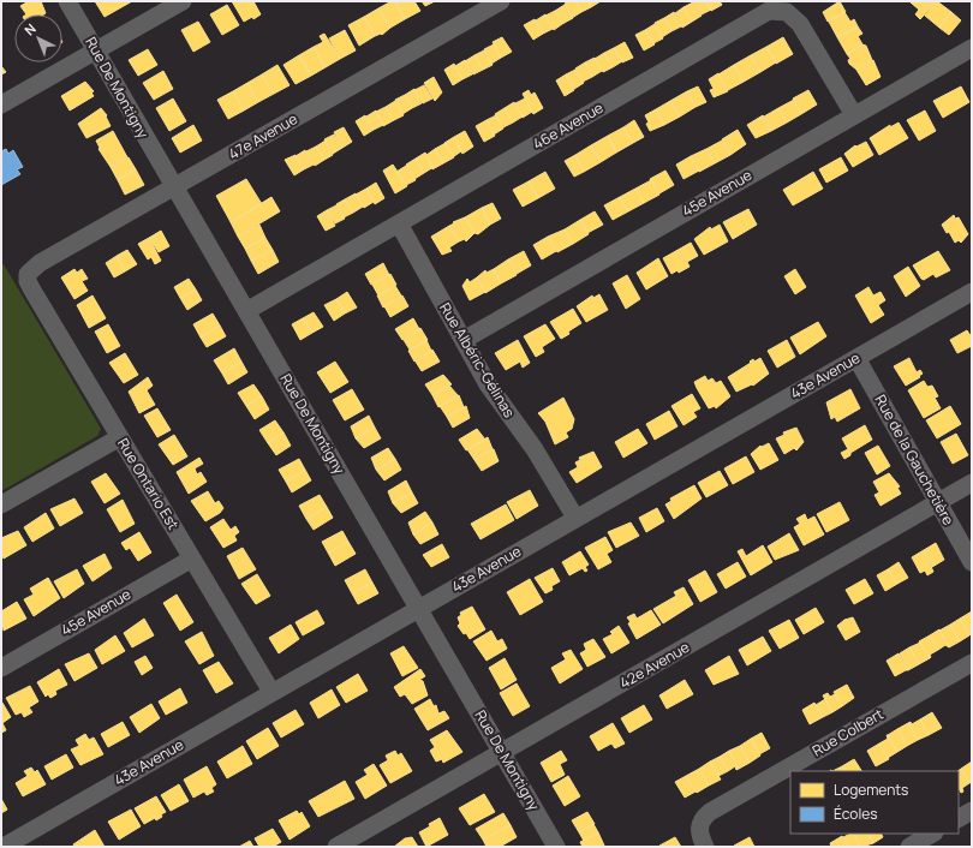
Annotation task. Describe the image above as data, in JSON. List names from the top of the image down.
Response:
{
  "streets": {
    "street": [
      "Rue De Montigny",
      "46e Avenue",
      "47e Avenue",
      "45e Avenue",
      "Rue Albéric-Gélinas",
      "43e Avenue",
      "Rue de la Gauchetière",
      "Rue Ontario Est",
      "42e Avenue",
      "Rue Colbert"
    ]
  },
  "crossings": [
    ["Rue De Montigny", "46e Avenue"],
    ["Rue De Montigny", "47e Avenue"],
    ["Rue De Montigny", "43e Avenue"],
    ["Rue De Montigny", "42e Avenue"],
    ["46e Avenue", "45e Avenue"],
    ["46e Avenue", "Rue Albéric-Gélinas"],
    ["47e Avenue", "Rue Ontario Est"],
    ["45e Avenue", "Rue Albéric-Gélinas"],
    ["45e Avenue", "Rue Ontario Est"],
    ["Rue Albéric-Gélinas", "43e Avenue"],
    ["43e Avenue", "Rue de la Gauchetière"],
    ["43e Avenue", "Rue Ontario Est"],
    ["Rue de la Gauchetière", "42e Avenue"]
  ],
  "legend": ["Logements", "Écoles"],
  "north": "top left"
}
